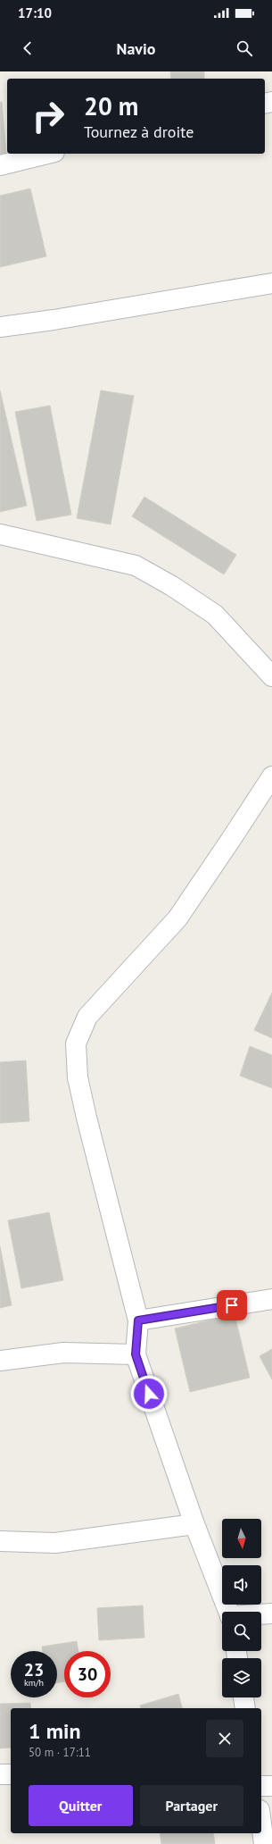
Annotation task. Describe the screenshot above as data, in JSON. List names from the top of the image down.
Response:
{
  "north": "bottom",
  "page": {
    "status": "17:10",
    "header": "Navio",
    "turn": ["20 m", "Tournez à droite"],
    "speed": "23 km/h",
    "limit": "30",
    "heading": ["1 min", "50 m · 17:11"],
    "buttons": ["Quitter", "Partager"]
  }
}
